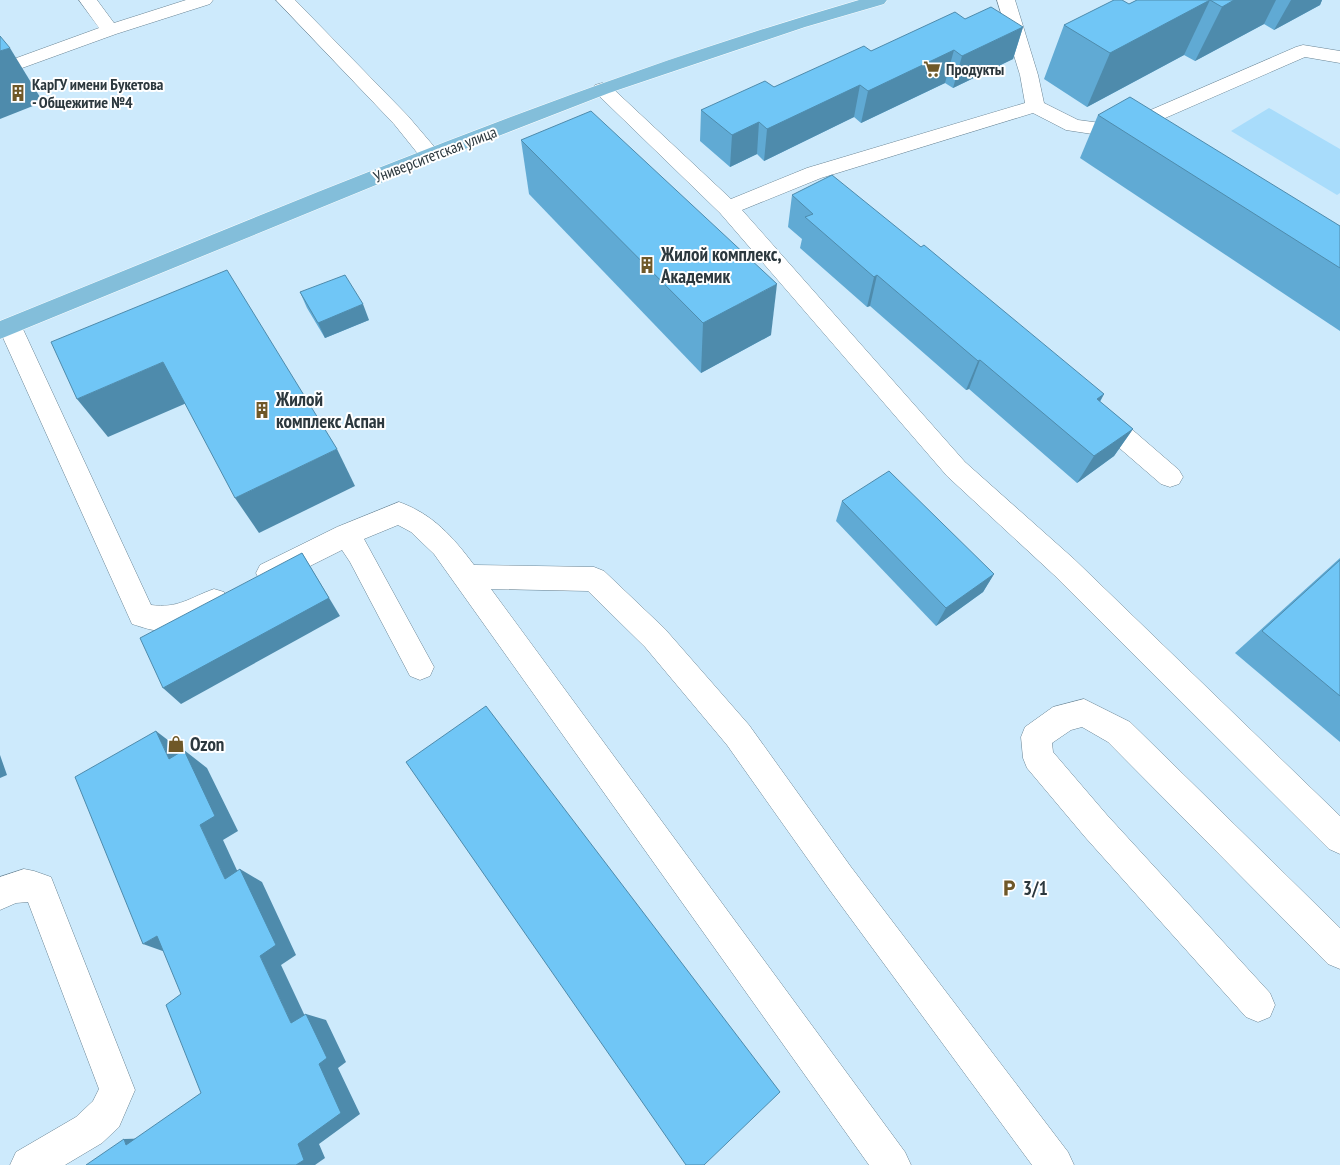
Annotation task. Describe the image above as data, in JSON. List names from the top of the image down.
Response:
{
  "streets": {
    "main road": ["Университетская улица"]
  },
  "places": {
    "supermarket": ["Продукты"],
    "building": ["КарГУ имени Букетова - Общежитие №4", "Жилой комплекс, Академик", "Жилой комплекс Аспан"],
    "shop": ["Ozon"],
    "parking": ["3/1"]
  }
}
